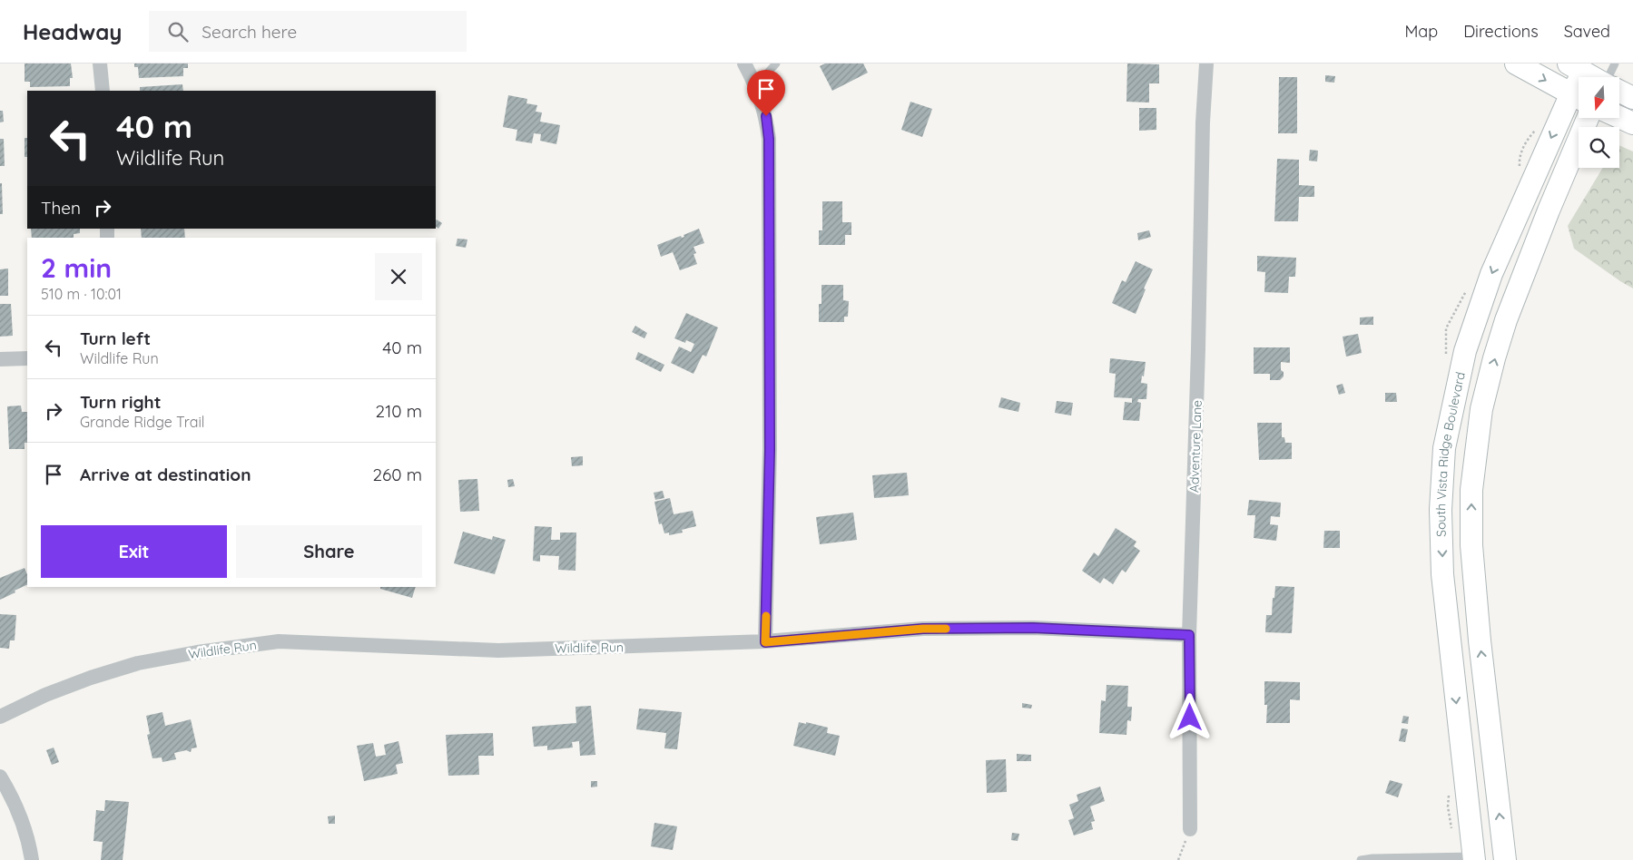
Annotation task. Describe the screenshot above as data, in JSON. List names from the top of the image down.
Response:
{
  "streets": {
    "street": ["Adventure Lane", "South Vista Ridge Boulevard", "Wildlife Run"]
  },
  "crossings": [
    ["Adventure Lane", "Wildlife Run"]
  ],
  "north": "bottom",
  "page": {
    "header": "Headway",
    "search": "Search here",
    "nav": ["Map", "Directions", "Saved"],
    "turn": ["40 m", "Wildlife Run"],
    "then": "Then",
    "heading": ["2 min", "510 m · 10:01"],
    "list": [
      {
        "name": "Turn left",
        "note": "Wildlife Run",
        "value": "40 m"
      },
      {
        "name": "Turn right",
        "note": "Grande Ridge Trail",
        "value": "210 m"
      },
      {
        "name": "Arrive at destination",
        "value": "260 m"
      }
    ],
    "buttons": ["Exit", "Share"]
  }
}
